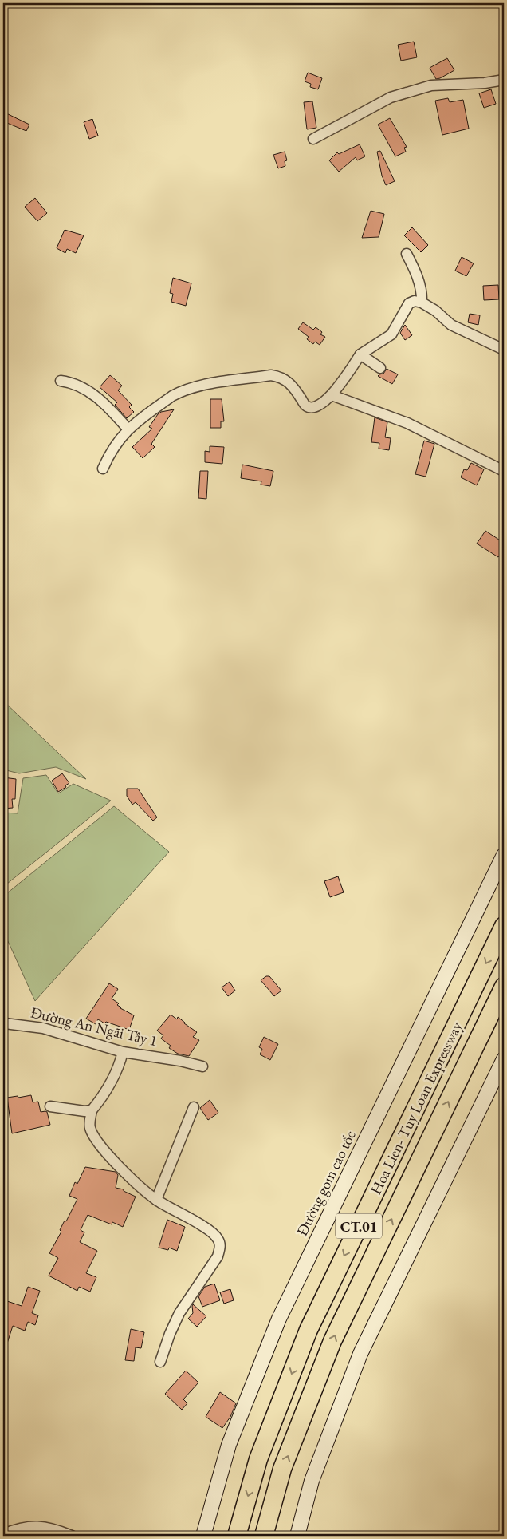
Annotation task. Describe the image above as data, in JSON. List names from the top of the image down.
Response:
{
  "streets": {
    "highway": ["Hoa Lien- Tuy Loan Expressway", "CT.01"],
    "main road": ["Đường gom cao tốc"],
    "street": ["Đường An Ngãi Tây 1"]
  }
}
